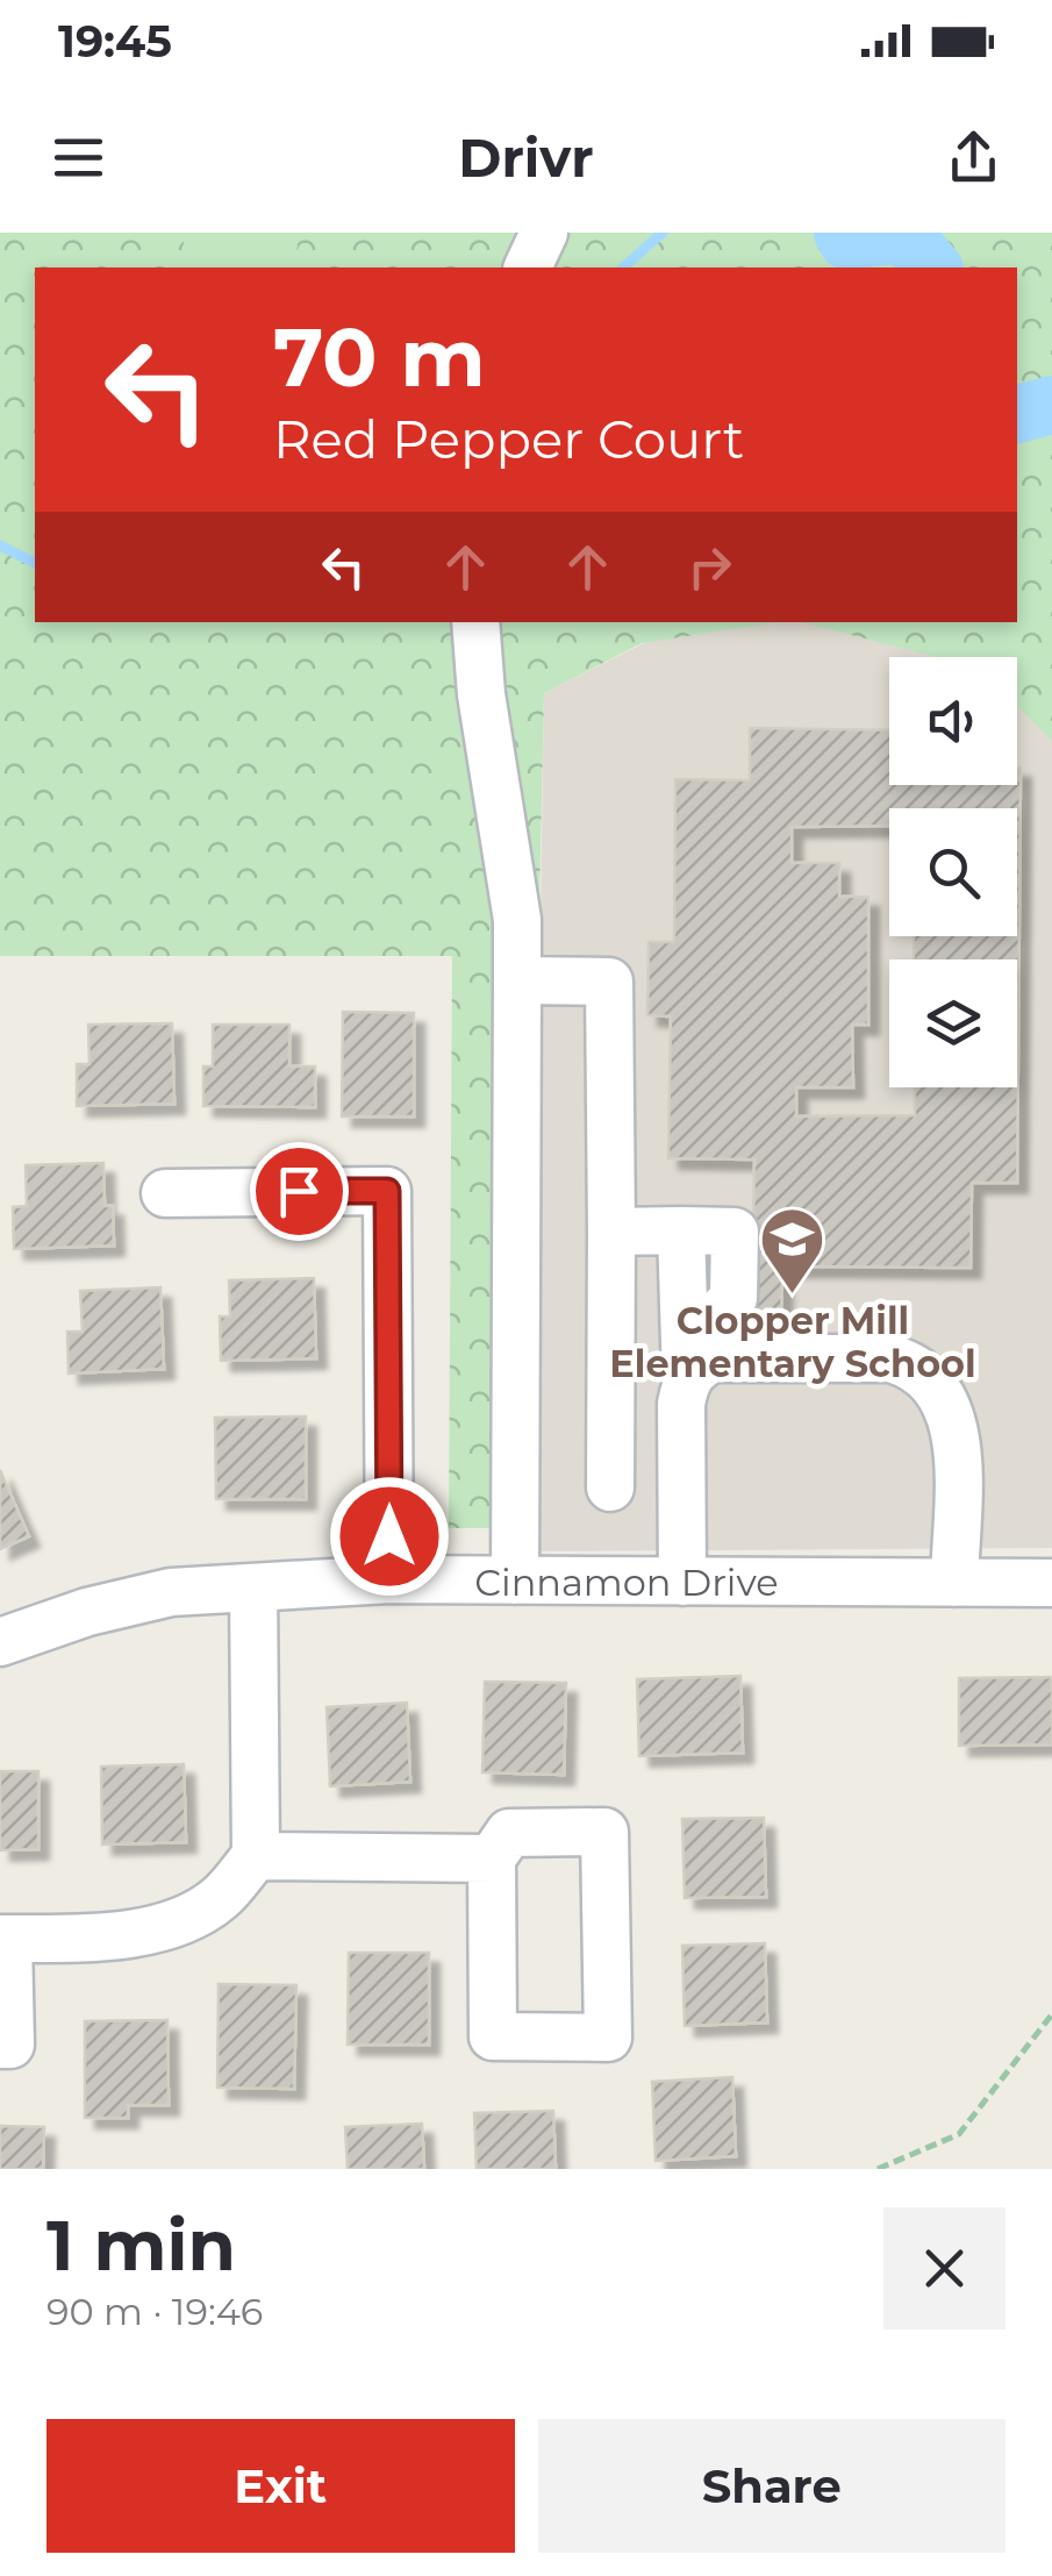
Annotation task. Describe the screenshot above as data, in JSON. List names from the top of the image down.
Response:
{
  "streets": {
    "street": ["Cinnamon Drive"]
  },
  "places": {
    "school or university": ["Clopper Mill Elementary School"]
  },
  "page": {
    "status": "19:45",
    "header": "Drivr",
    "turn": ["70 m", "Red Pepper Court"],
    "heading": ["1 min", "90 m · 19:46"],
    "buttons": ["Exit", "Share"]
  }
}
